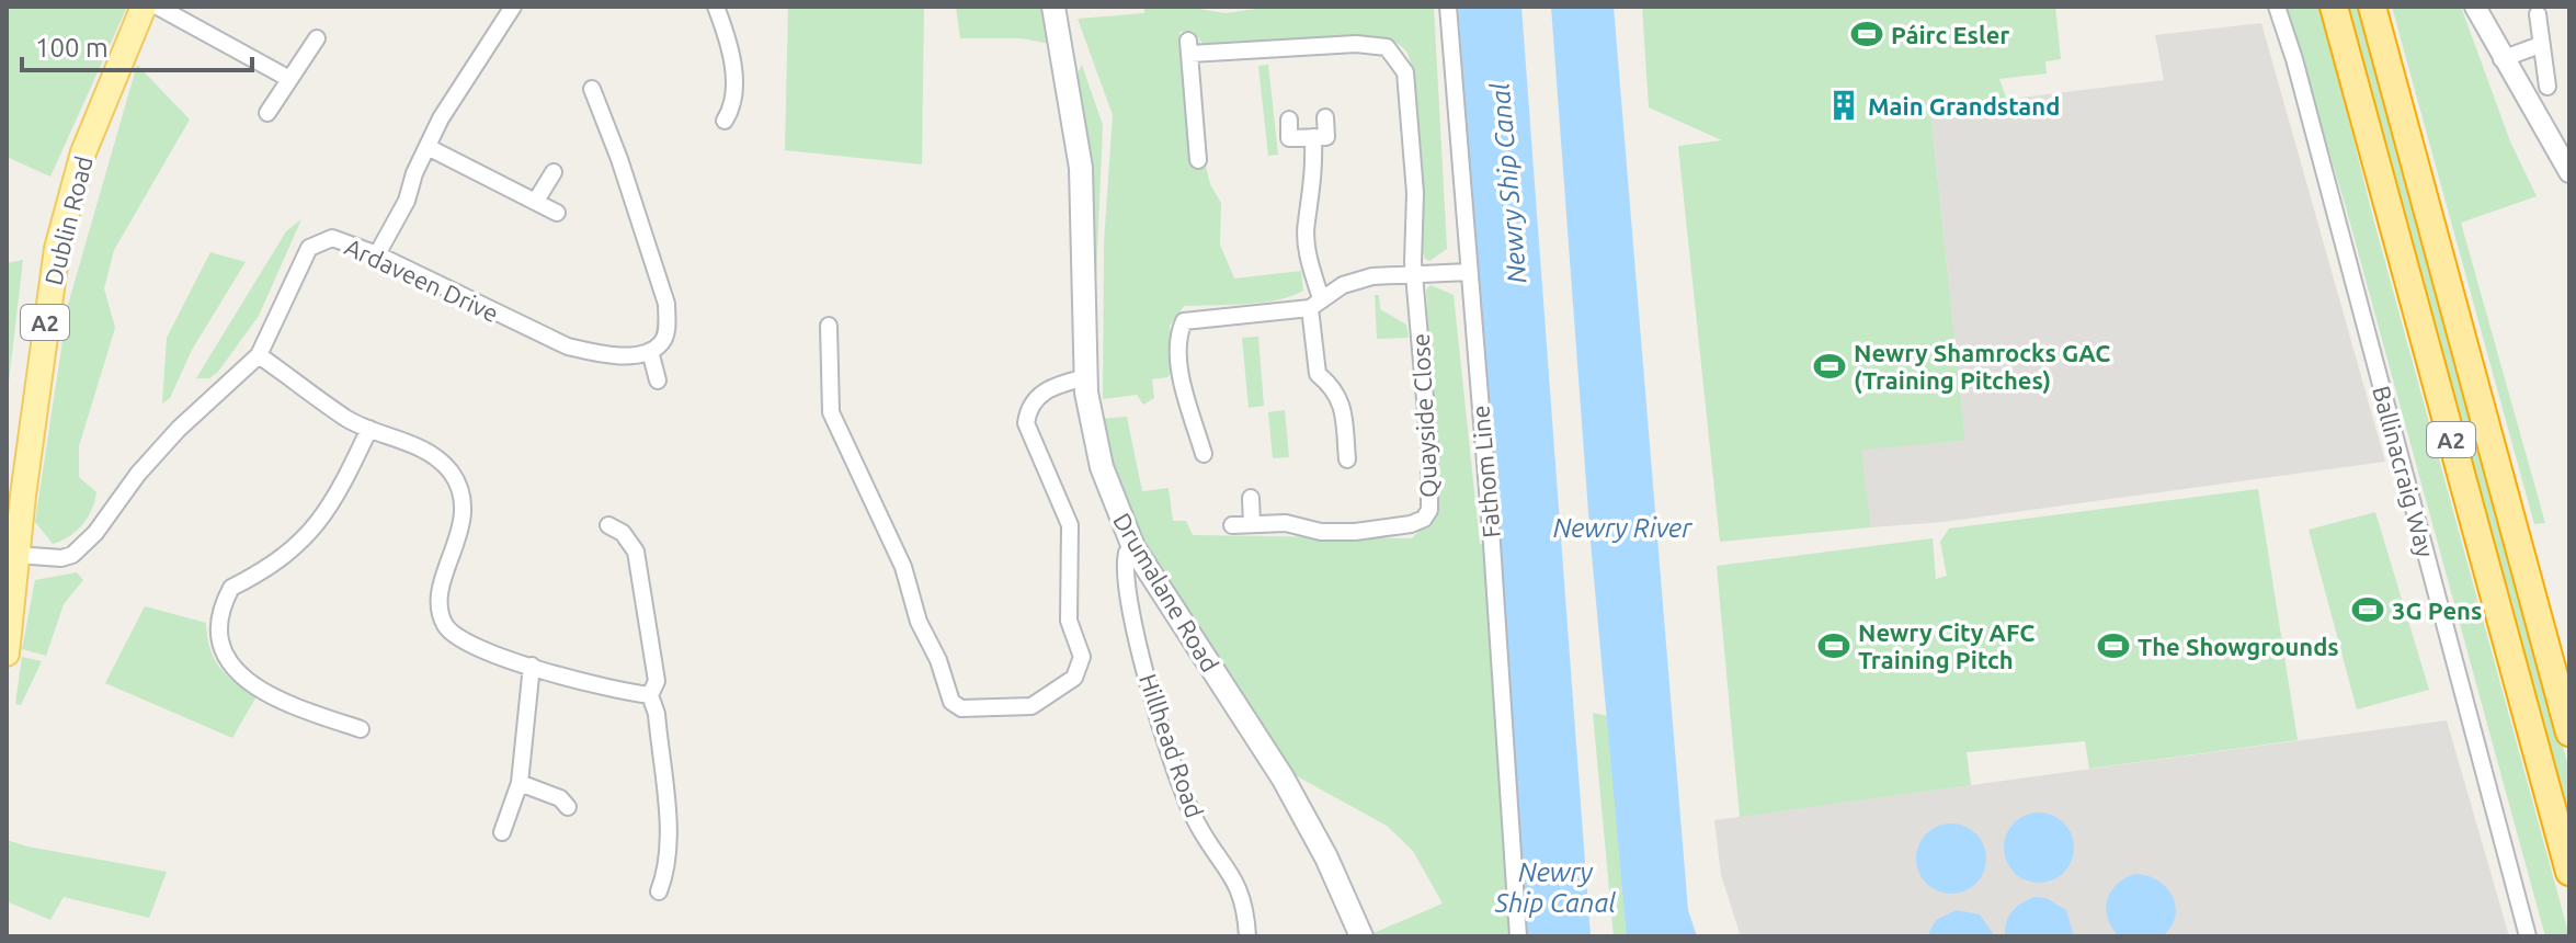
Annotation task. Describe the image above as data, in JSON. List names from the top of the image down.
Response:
{
  "streets": {
    "highway": ["A2"],
    "main road": ["Dublin Road", "Drumalane Road"],
    "street": [
      "Ardaveen Drive",
      "Quayside Close",
      "Fathom Line",
      "Ballinacraig Way",
      "Hillhead Road"
    ]
  },
  "crossings": [
    ["Drumalane Road", "Hillhead Road"]
  ],
  "water": ["Newry Ship Canal", "Newry River"],
  "places": {
    "sports": [
      "Páirc Esler",
      "Newry Shamrocks GAC (Training Pitches)",
      "3G Pens",
      "Newry City AFC Training Pitch",
      "The Showgrounds"
    ],
    "building": ["Main Grandstand"]
  },
  "scale_bar": "100 m"
}
